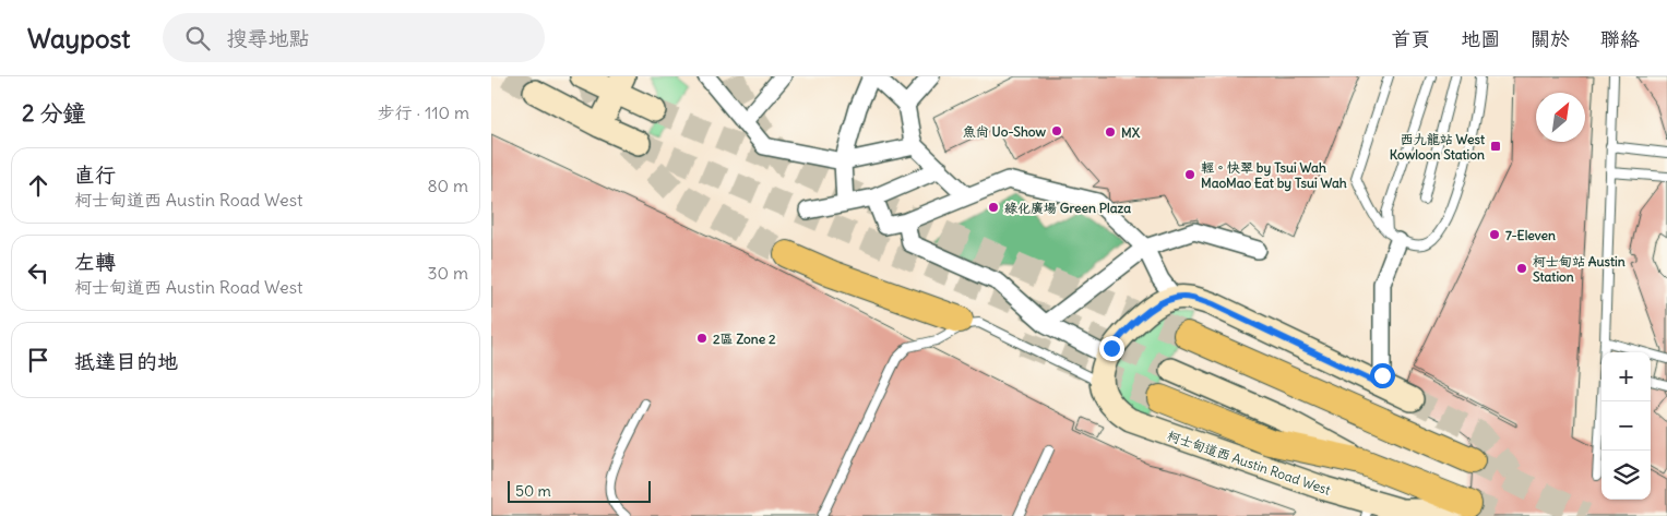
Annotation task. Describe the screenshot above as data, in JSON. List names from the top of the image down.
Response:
{
  "streets": {
    "main road": ["柯士甸道西 Austin Road West"]
  },
  "places": {
    "other": [
      "魚尚 Uo-Show",
      "MX",
      "輕。快翠 by Tsui Wah MaoMao Eat by Tsui Wah",
      "綠化廣場 Green Plaza",
      "7-Eleven",
      "柯士甸站 Austin Station",
      "2區 Zone 2"
    ],
    "transit": ["西九龍站 West Kowloon Station"]
  },
  "scale_bar": "50 m",
  "north": "top right",
  "page": {
    "header": "Waypost",
    "search": "搜尋地點",
    "nav": [
      "首頁",
      "地圖",
      "關於",
      "聯絡"
    ],
    "heading": ["2 分鐘", "步行 · 110 m"],
    "list": [
      ["直行", "柯士甸道西 Austin Road West", "80 m"],
      ["左轉", "柯士甸道西 Austin Road West", "30 m"],
      "抵達目的地"
    ],
    "map_buttons": ["+", "−"],
    "scale": "50 m"
  }
}
